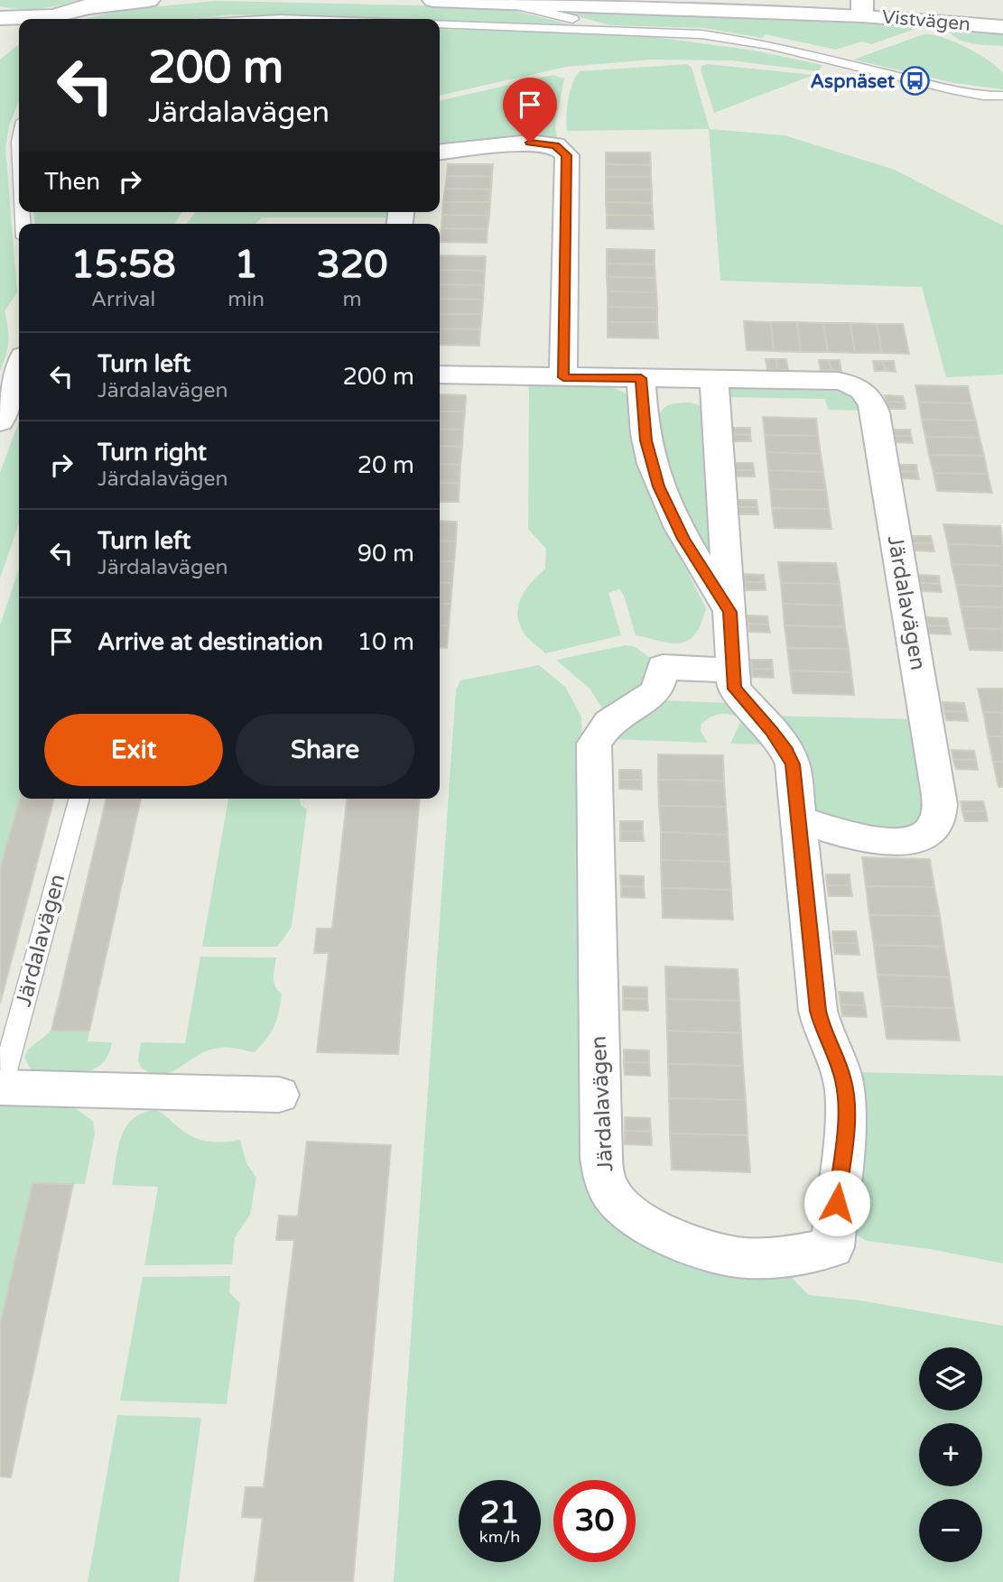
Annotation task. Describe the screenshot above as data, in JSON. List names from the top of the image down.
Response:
{
  "streets": {
    "street": ["Vistvägen", "Järdalavägen"]
  },
  "places": {
    "bus stop": ["Aspnäset"]
  },
  "page": {
    "turn": ["200 m", "Järdalavägen"],
    "then": "Then",
    "eta": [
      "15:58",
      "Arrival",
      "1",
      "min",
      "320",
      "m"
    ],
    "list": [
      {
        "name": "Turn left",
        "note": "Järdalavägen",
        "value": "200 m"
      },
      {
        "name": "Turn right",
        "note": "Järdalavägen",
        "value": "20 m"
      },
      {
        "name": "Turn left",
        "note": "Järdalavägen",
        "value": "90 m"
      },
      {
        "name": "Arrive at destination",
        "value": "10 m"
      }
    ],
    "buttons": ["Exit", "Share"],
    "map_buttons": ["+", "−"],
    "speed": "21 km/h",
    "limit": "30"
  }
}
